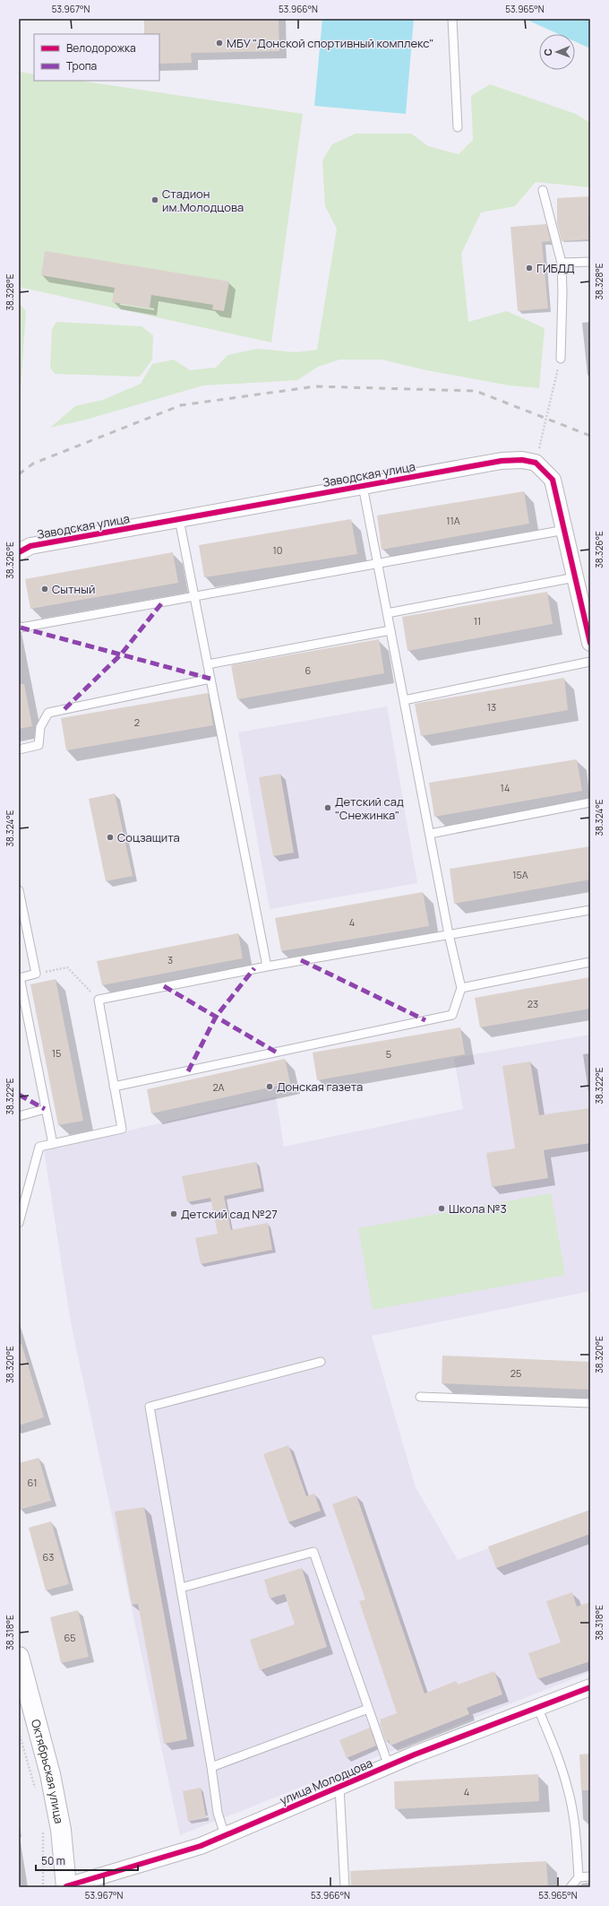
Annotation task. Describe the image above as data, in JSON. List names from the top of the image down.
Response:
{
  "streets": {
    "main road": ["Октябрьская улица"],
    "street": ["Заводская улица", "улица Молодцова"]
  },
  "crossings": [
    ["Октябрьская улица", "улица Молодцова"]
  ],
  "places": [
    "МБУ \"Донской спортивный комплекс\"",
    "Стадион им.Молодцова",
    "ГИБДД",
    "Сытный",
    "Детский сад \"Снежинка\"",
    "Соцзащита",
    "Донская газета",
    "Школа №3",
    "Детский сад №27"
  ],
  "house_numbers": [
    "11А",
    "10",
    "11",
    "6",
    "13",
    "2",
    "14",
    "15А",
    "4",
    "3",
    "23",
    "15",
    "5",
    "2А",
    "25",
    "61",
    "63",
    "65",
    "4"
  ],
  "legend": ["Велодорожка", "Тропа"],
  "scale_bar": "50 m",
  "north": "left",
  "coordinates": [
    "53.967°N",
    "53.966°N",
    "53.965°N",
    "38.328°E",
    "38.326°E",
    "38.324°E",
    "38.322°E",
    "38.320°E",
    "38.318°E"
  ]
}
